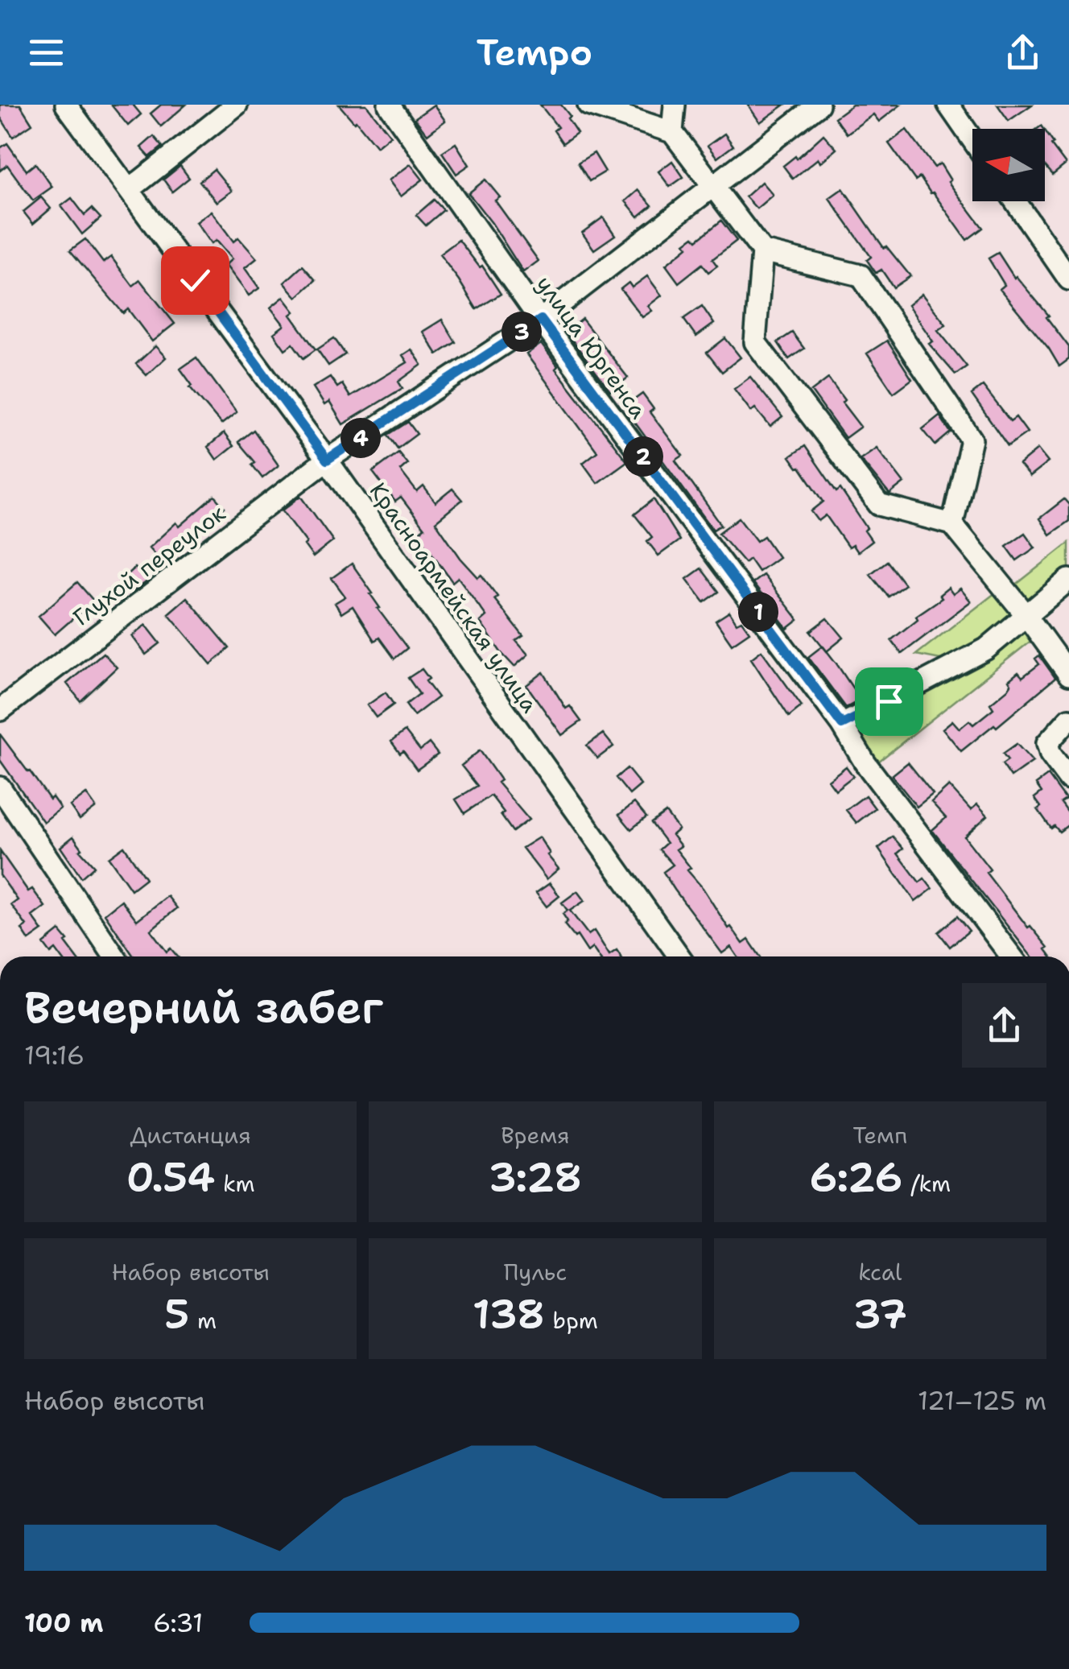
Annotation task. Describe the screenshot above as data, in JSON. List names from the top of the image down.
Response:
{
  "streets": {
    "street": ["улица Юргенса", "Глухой переулок", "Красноармейская улица"]
  },
  "crossings": [
    ["улица Юргенса", "Глухой переулок"],
    ["Глухой переулок", "Красноармейская улица"]
  ],
  "north": "left",
  "page": {
    "header": "Tempo",
    "pins": [
      "3",
      "4",
      "2",
      "1"
    ],
    "heading": ["Вечерний забег", "19:16"],
    "stats": [
      ["Дистанция", "0.54 km"],
      ["Время", "3:28"],
      ["Темп", "6:26 /km"],
      ["Набор высоты", "5 m"],
      ["Пульс", "138 bpm"],
      ["kcal", "37"]
    ],
    "chart": ["Набор высоты", "121–125 m"],
    "list": [
      {
        "name": "100 m",
        "note": "6:31"
      }
    ]
  }
}
